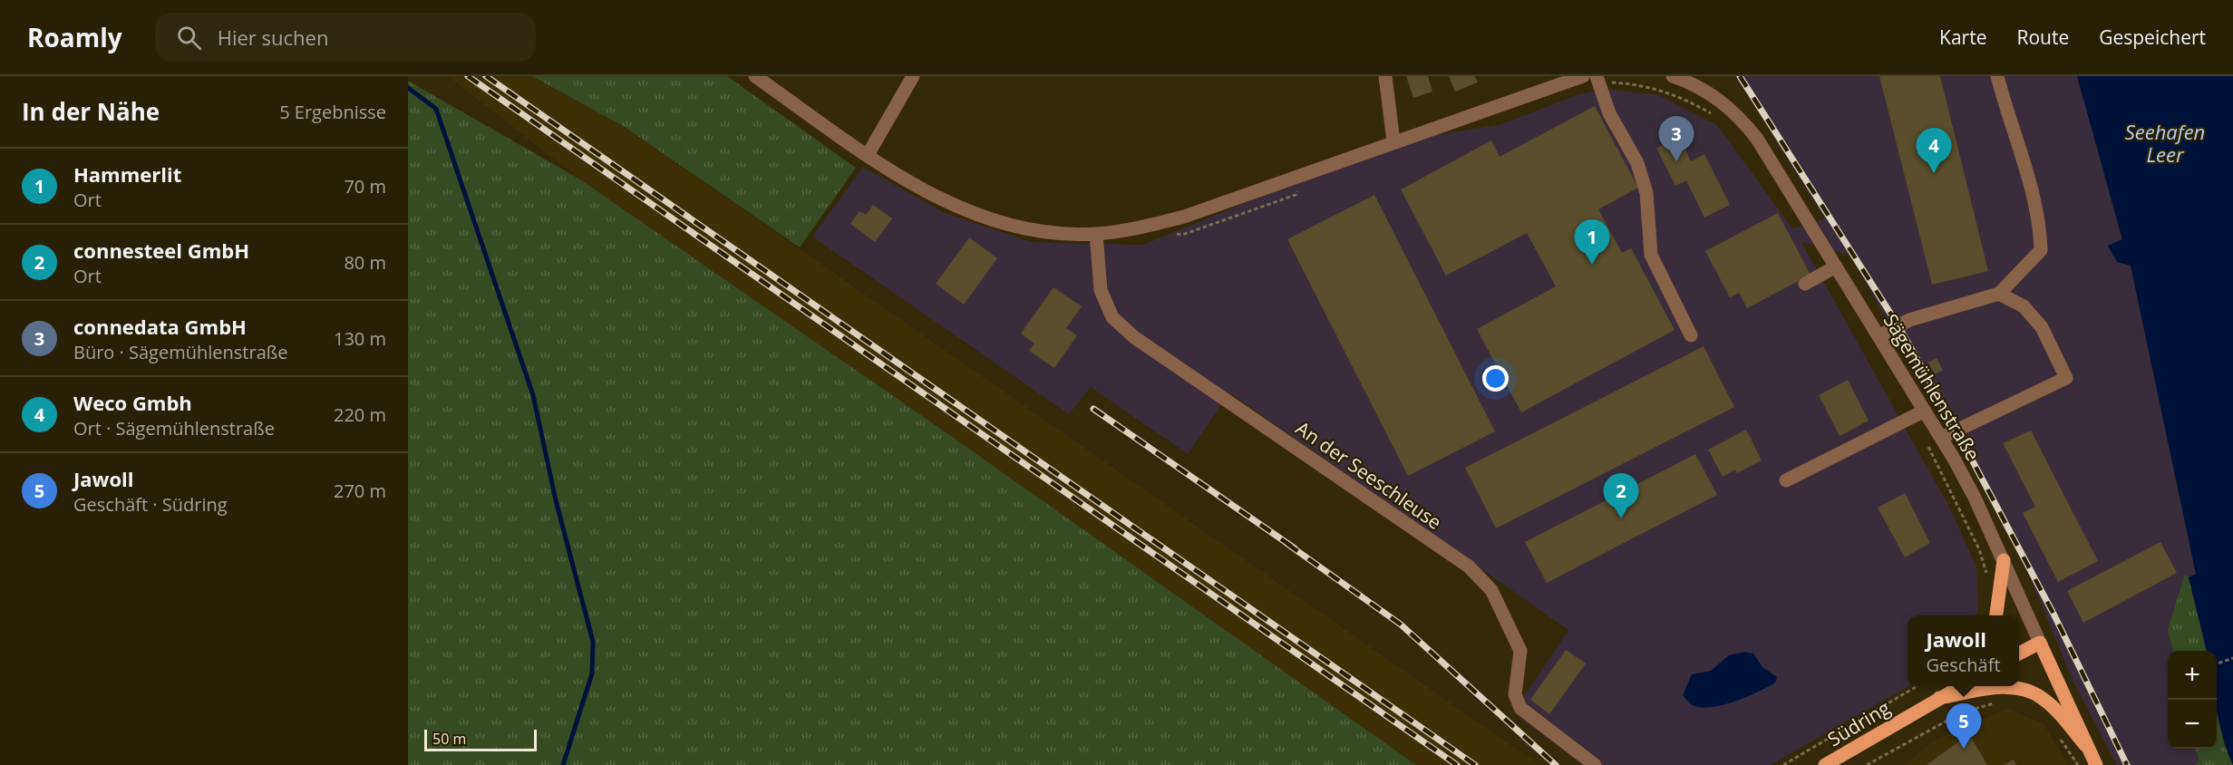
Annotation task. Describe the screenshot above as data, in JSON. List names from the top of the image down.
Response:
{
  "streets": {
    "main road": ["Sägemühlenstraße", "Südring"],
    "street": ["An der Seeschleuse"]
  },
  "crossings": [
    ["Sägemühlenstraße", "Südring"]
  ],
  "water": ["Seehafen Leer"],
  "scale_bar": "50 m",
  "page": {
    "header": "Roamly",
    "search": "Hier suchen",
    "nav": ["Karte", "Route", "Gespeichert"],
    "heading": ["In der Nähe", "5 Ergebnisse"],
    "pins": [
      "3",
      "4",
      "1",
      "2",
      "5"
    ],
    "list": [
      {
        "mark": "1",
        "name": "Hammerlit",
        "note": "Ort",
        "value": "70 m"
      },
      {
        "mark": "2",
        "name": "connesteel GmbH",
        "note": "Ort",
        "value": "80 m"
      },
      {
        "mark": "3",
        "name": "connedata GmbH",
        "note": "Büro · Sägemühlenstraße",
        "value": "130 m"
      },
      {
        "mark": "4",
        "name": "Weco Gmbh",
        "note": "Ort · Sägemühlenstraße",
        "value": "220 m"
      },
      {
        "mark": "5",
        "name": "Jawoll",
        "note": "Geschäft · Südring",
        "value": "270 m"
      }
    ],
    "popup": ["Jawoll", "Geschäft"],
    "map_buttons": ["+", "−"],
    "scale": "50 m"
  }
}
